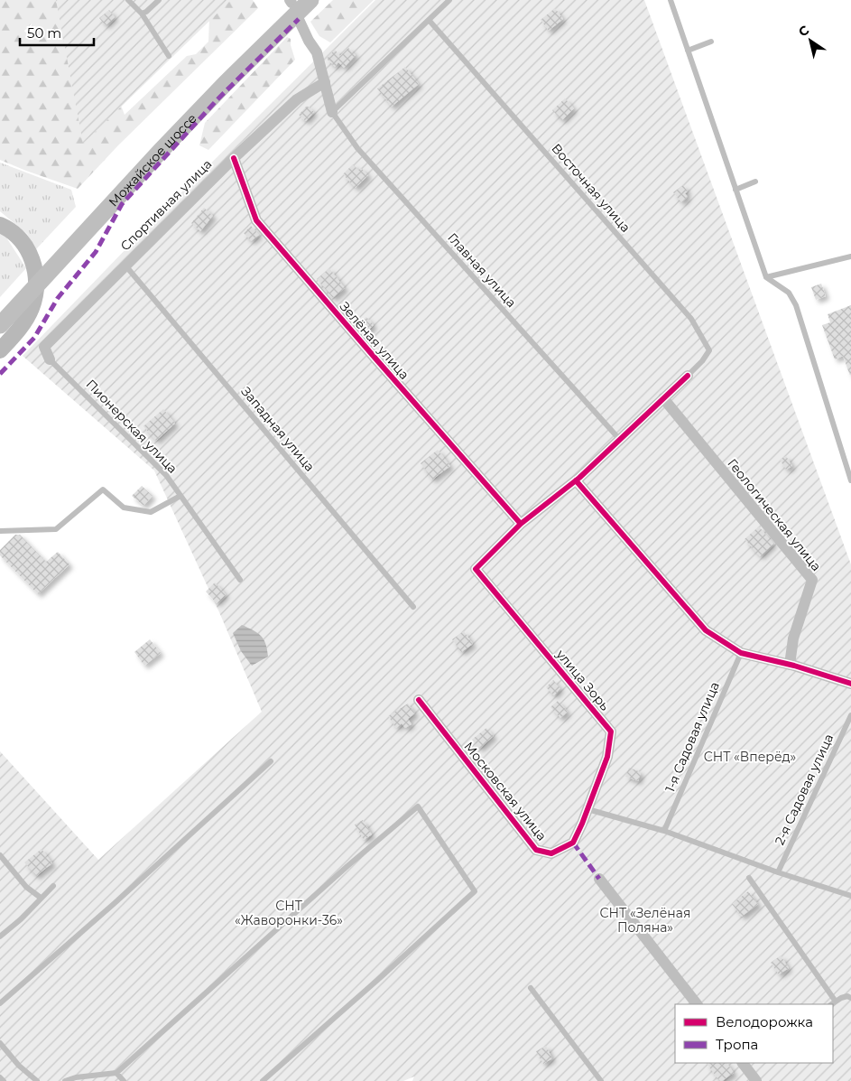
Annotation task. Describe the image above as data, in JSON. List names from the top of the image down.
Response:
{
  "streets": {
    "main road": ["Можайское шоссе"],
    "street": [
      "Спортивная улица",
      "Зелёная улица",
      "Геологическая улица",
      "улица Зорь",
      "Московская улица"
    ],
    "lane": [
      "Восточная улица",
      "Главная улица",
      "Пионерская улица",
      "Западная улица",
      "1-я Садовая улица",
      "2-я Садовая улица"
    ]
  },
  "crossings": [
    ["Спортивная улица", "Зелёная улица"],
    ["Спортивная улица", "Пионерская улица"],
    ["Спортивная улица", "Западная улица"],
    ["Зелёная улица", "улица Зорь"],
    ["улица Зорь", "Московская улица"]
  ],
  "parks": ["СНТ «Вперёд»", "СНТ «Жаворонки-36»", "СНТ «Зелёная Поляна»"],
  "legend": ["Велодорожка", "Тропа"],
  "scale_bar": "50 m",
  "north": "top left"
}
